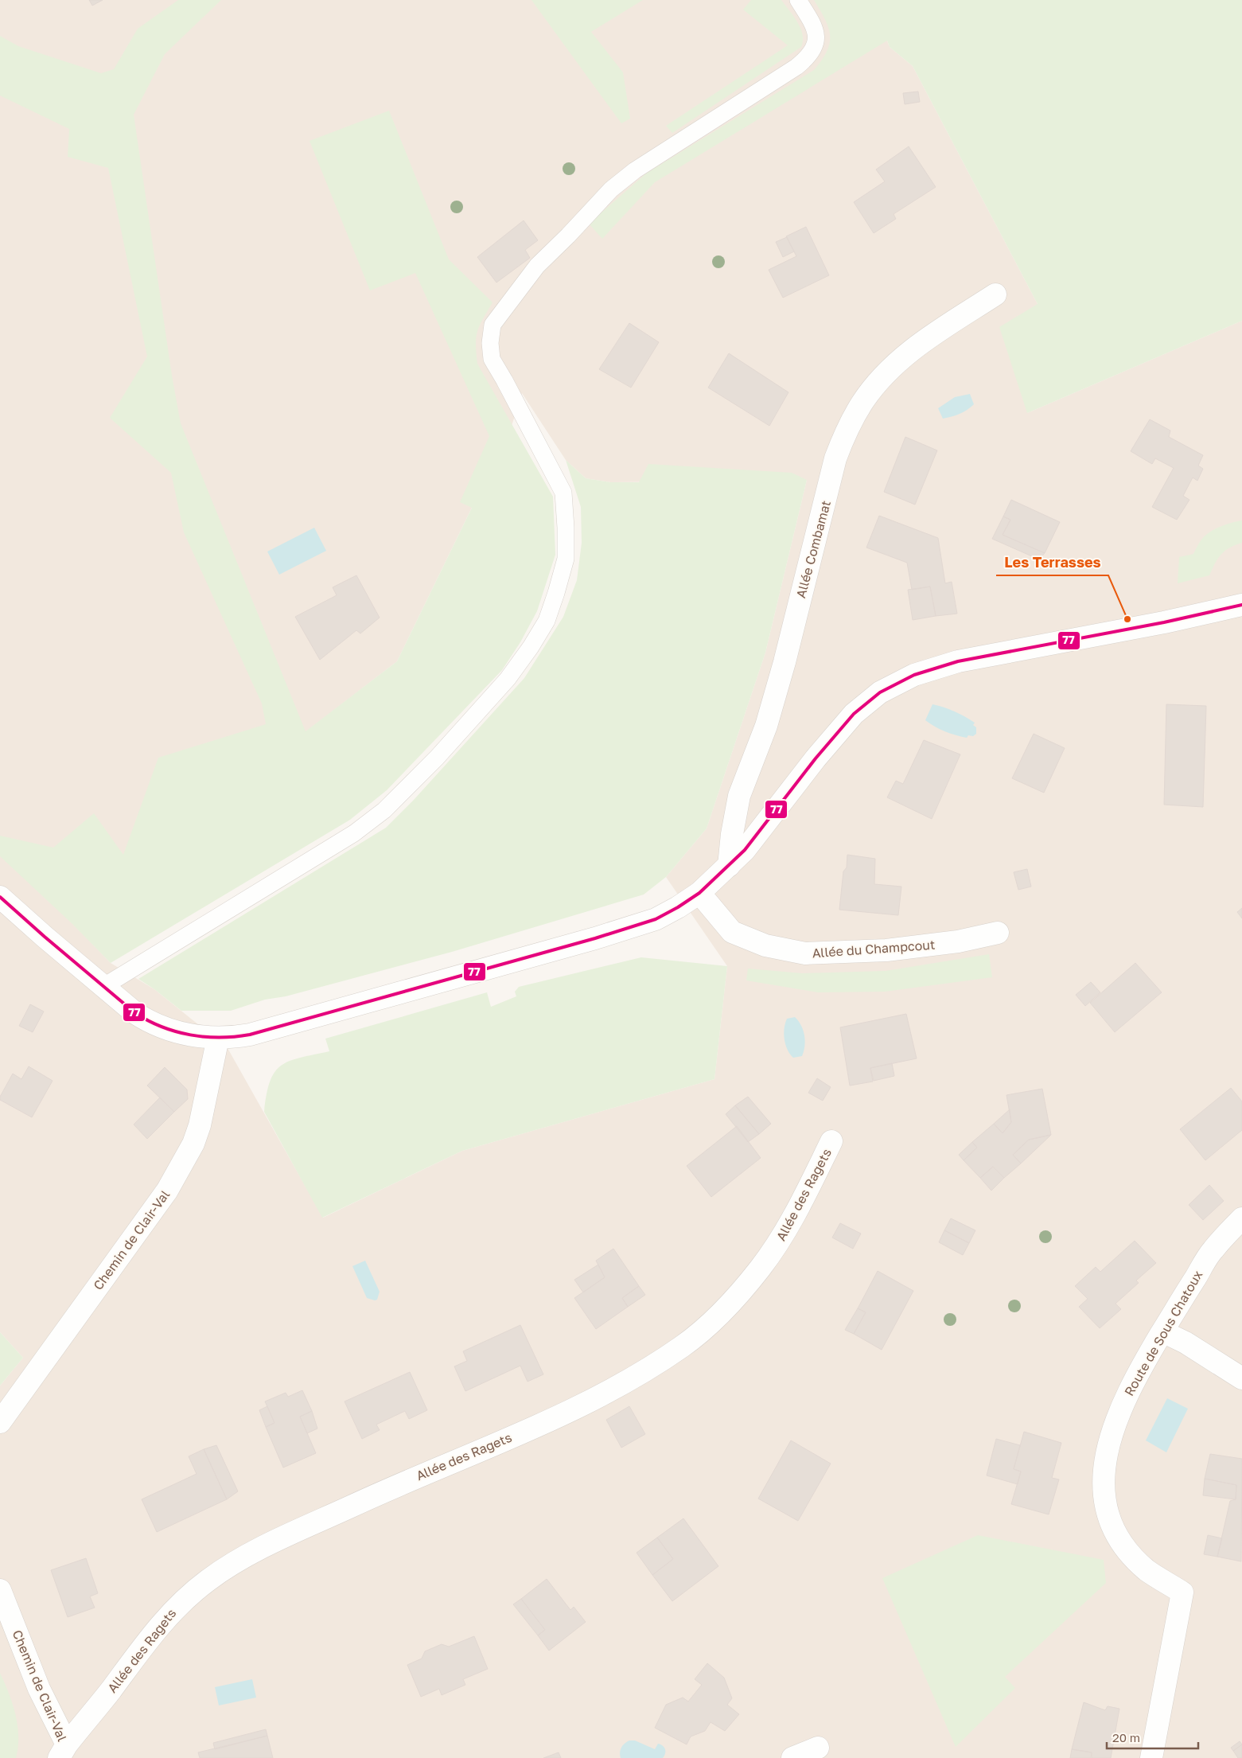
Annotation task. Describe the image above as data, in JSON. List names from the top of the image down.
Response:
{
  "streets": {
    "street": [
      "Allée Combamat",
      "Allée du Champcout",
      "Allée des Ragets",
      "Chemin de Clair-Val",
      "Route de Sous Chatoux"
    ]
  },
  "crossings": [
    ["Allée des Ragets", "Chemin de Clair-Val"]
  ],
  "places": ["Les Terrasses"],
  "lines": ["transit line 77"],
  "scale_bar": "20 m"
}
